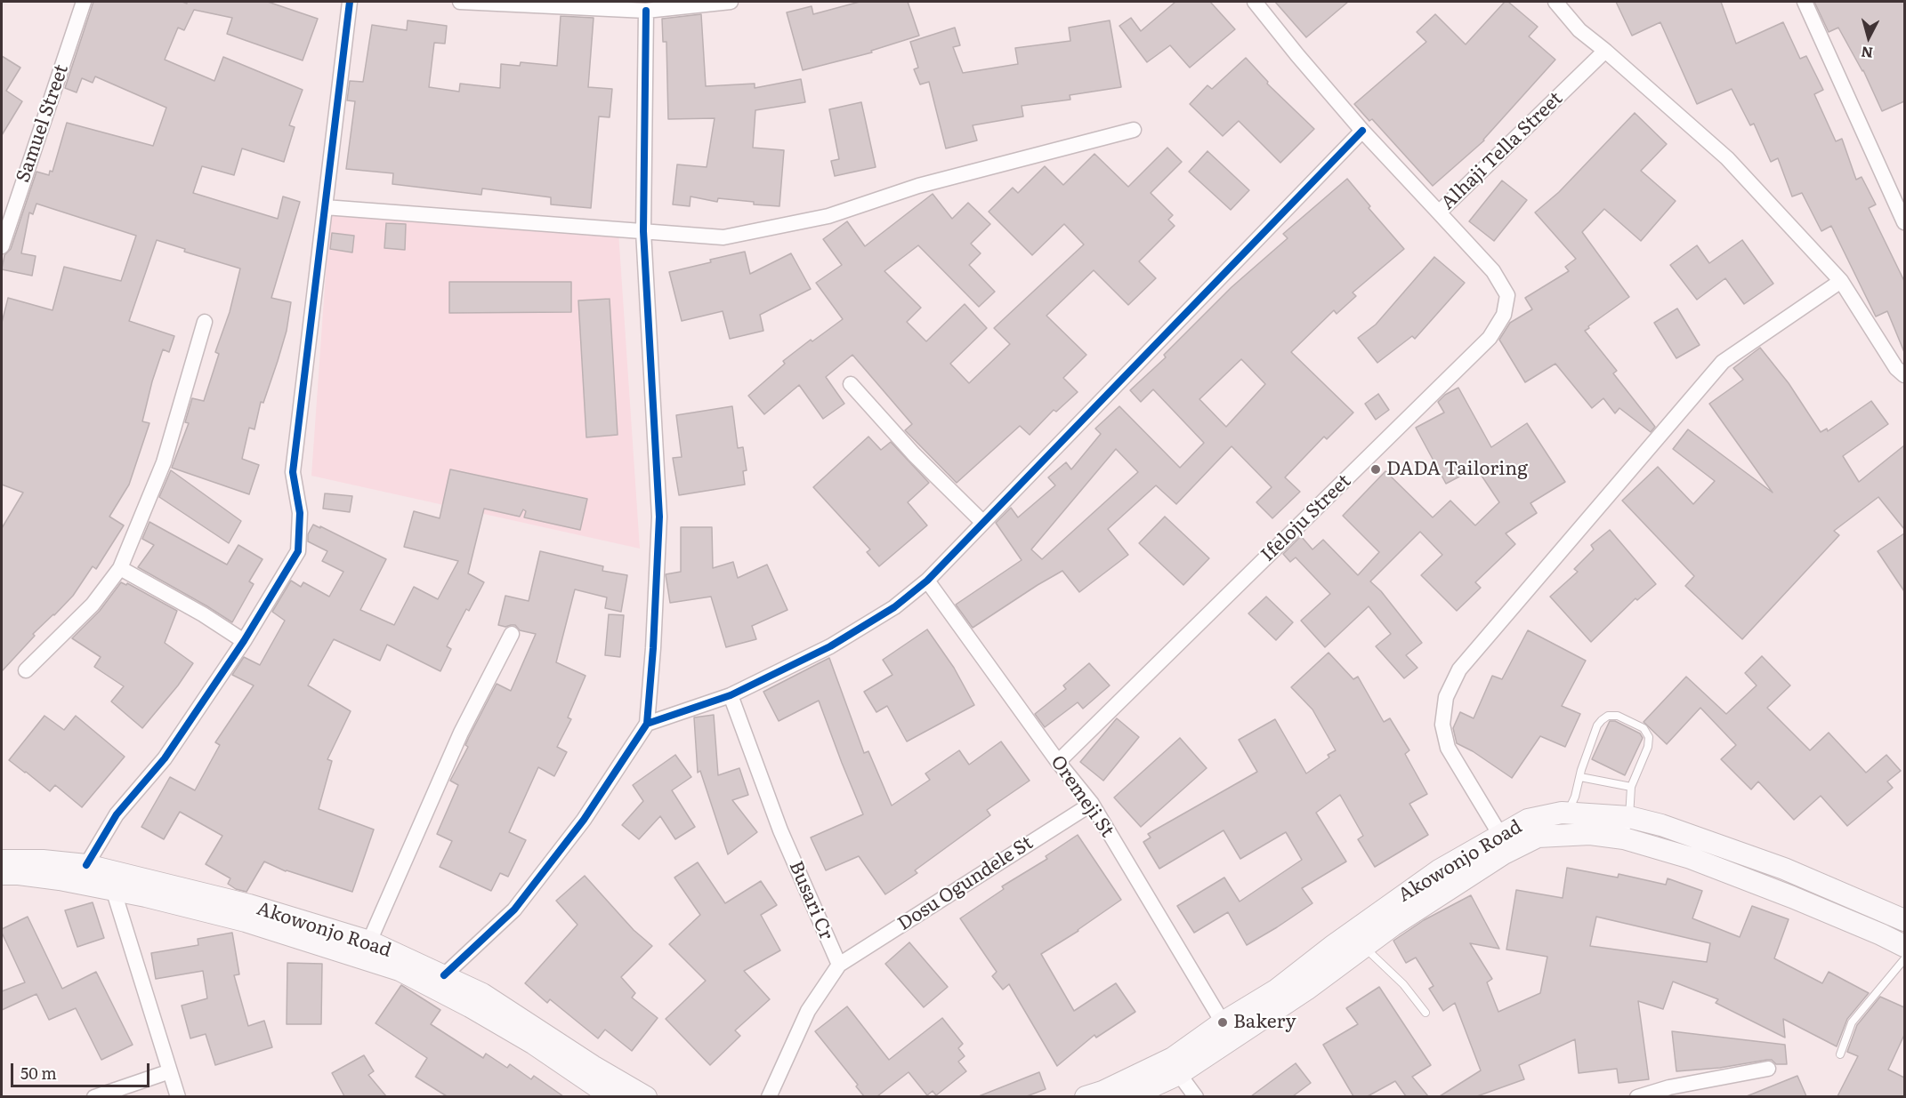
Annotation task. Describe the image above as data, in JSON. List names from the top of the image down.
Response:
{
  "streets": {
    "main road": ["Akowonjo Road"],
    "street": [
      "Samuel Street",
      "Alhaji Tella Street",
      "Ifeloju Street",
      "Oremeji St",
      "Dosu Ogundele St",
      "Busari Cr"
    ]
  },
  "crossings": [
    ["Alhaji Tella Street", "Ifeloju Street"],
    ["Ifeloju Street", "Oremeji St"],
    ["Oremeji St", "Akowonjo Road"],
    ["Oremeji St", "Dosu Ogundele St"],
    ["Dosu Ogundele St", "Busari Cr"]
  ],
  "places": ["DADA Tailoring", "Bakery"],
  "scale_bar": "50 m",
  "north": "bottom"
}
